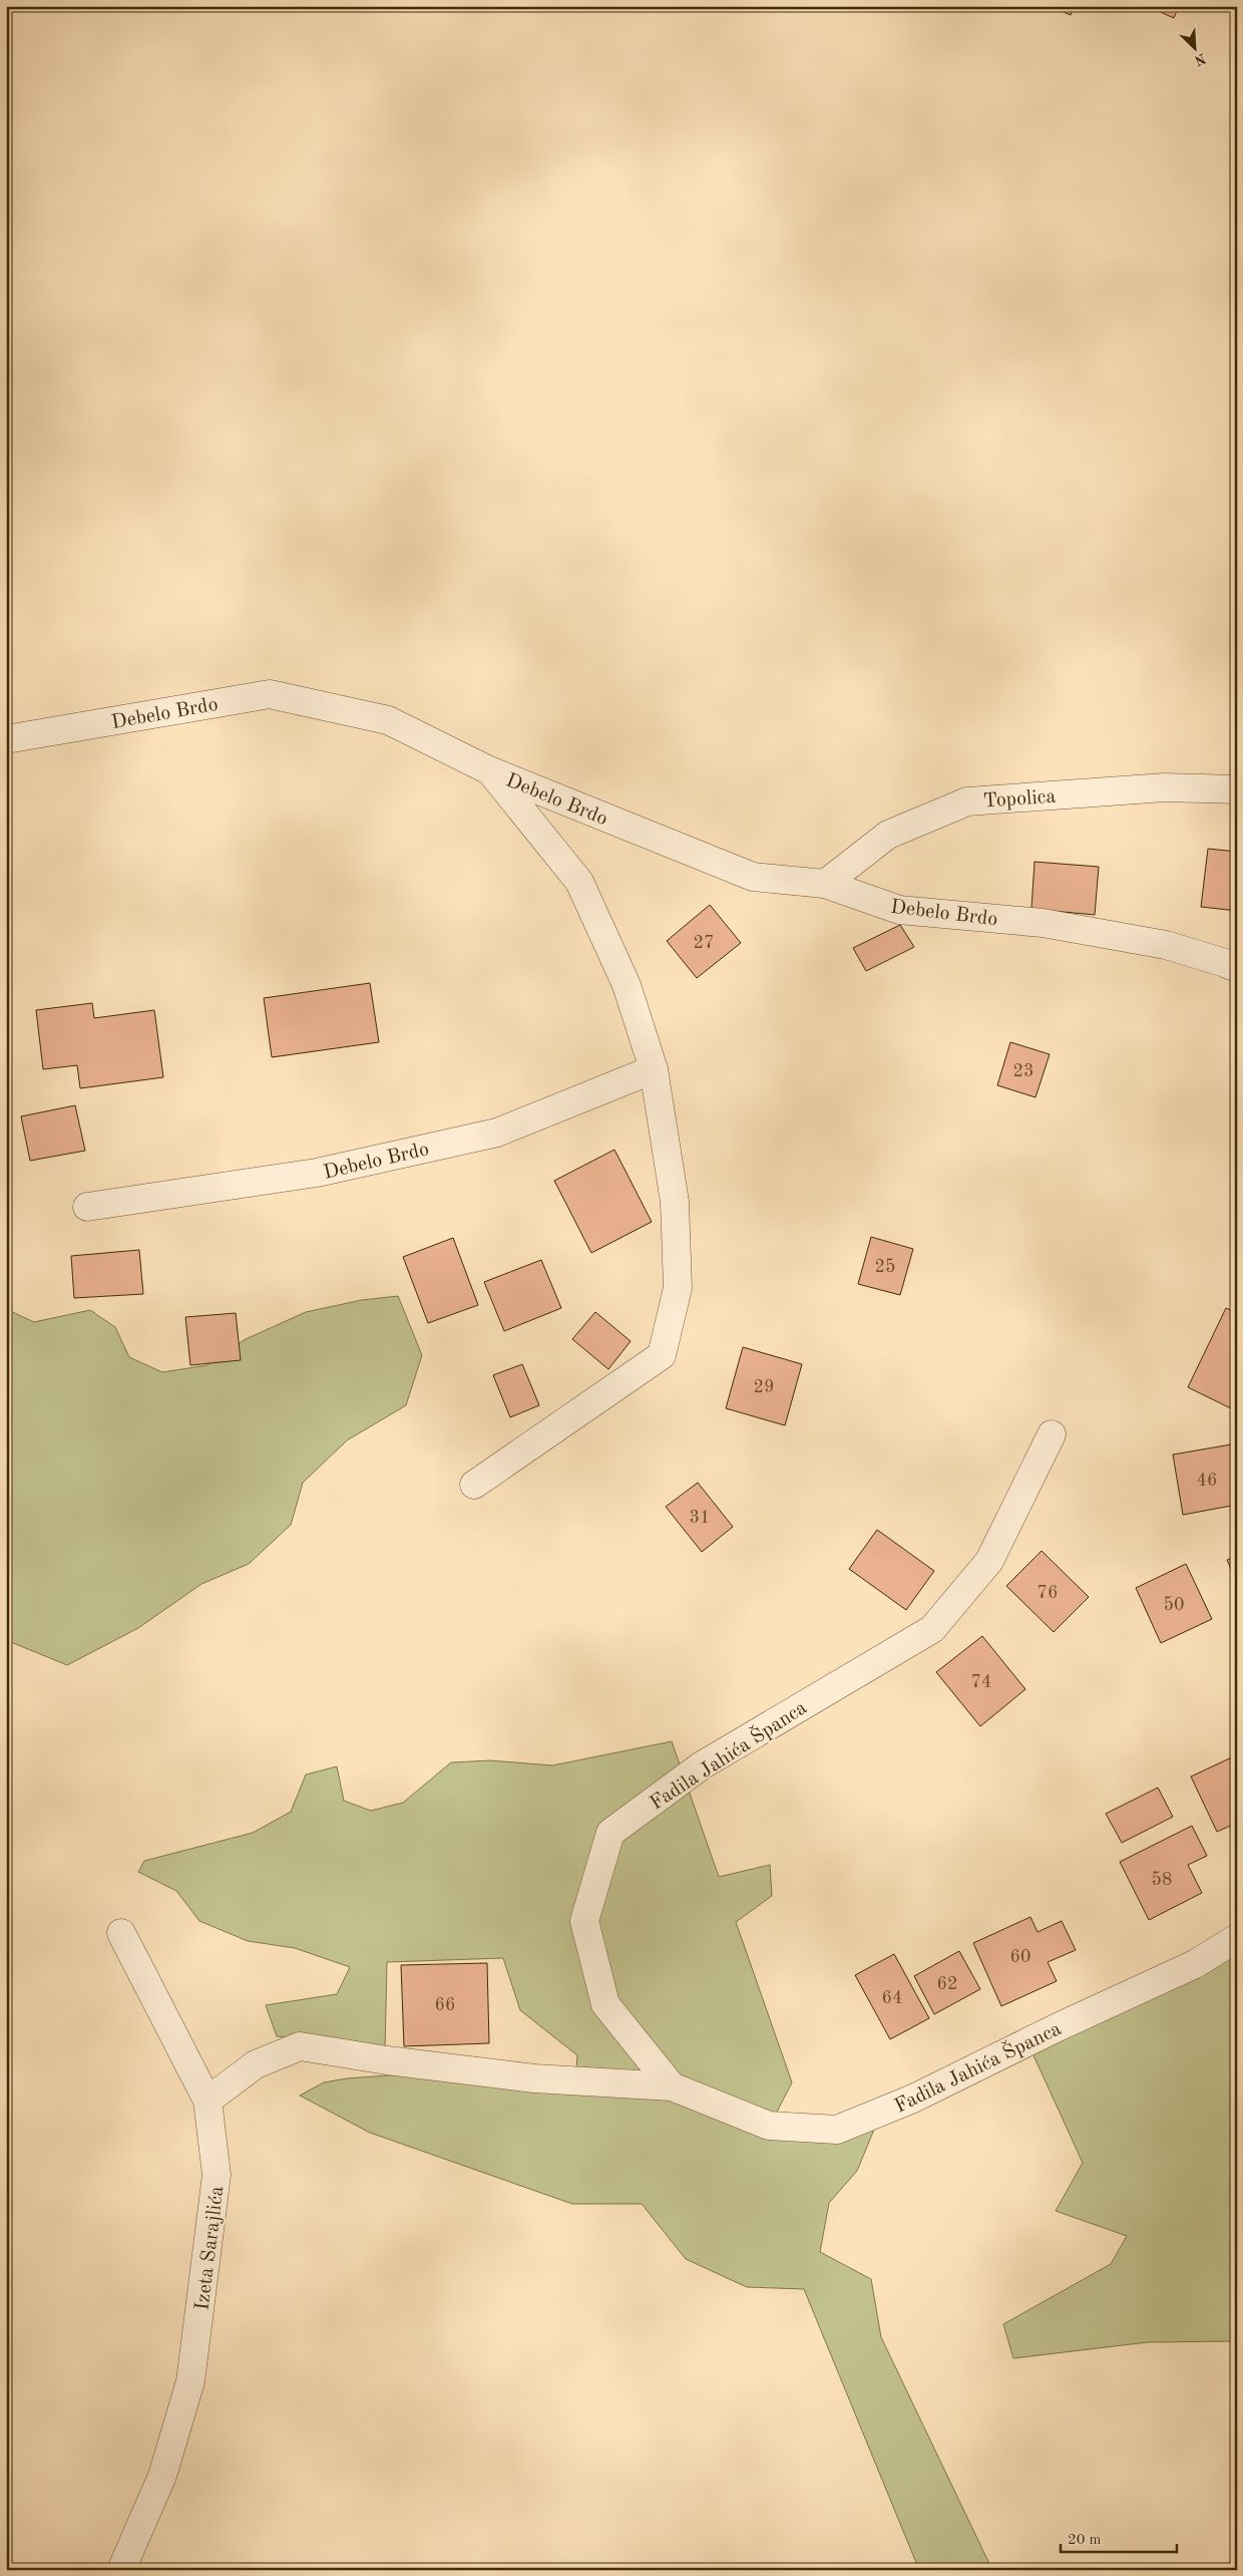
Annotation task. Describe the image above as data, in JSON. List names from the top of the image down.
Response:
{
  "streets": {
    "street": [
      "Debelo Brdo",
      "Topolica",
      "Fadila Jahića Španca",
      "Izeta Sarajlića"
    ]
  },
  "crossings": [
    ["Debelo Brdo", "Topolica"]
  ],
  "house_numbers": [
    "27",
    "23",
    "25",
    "29",
    "46",
    "31",
    "76",
    "50",
    "74",
    "58",
    "60",
    "62",
    "64",
    "66"
  ],
  "scale_bar": "20 m",
  "north": "bottom right"
}
